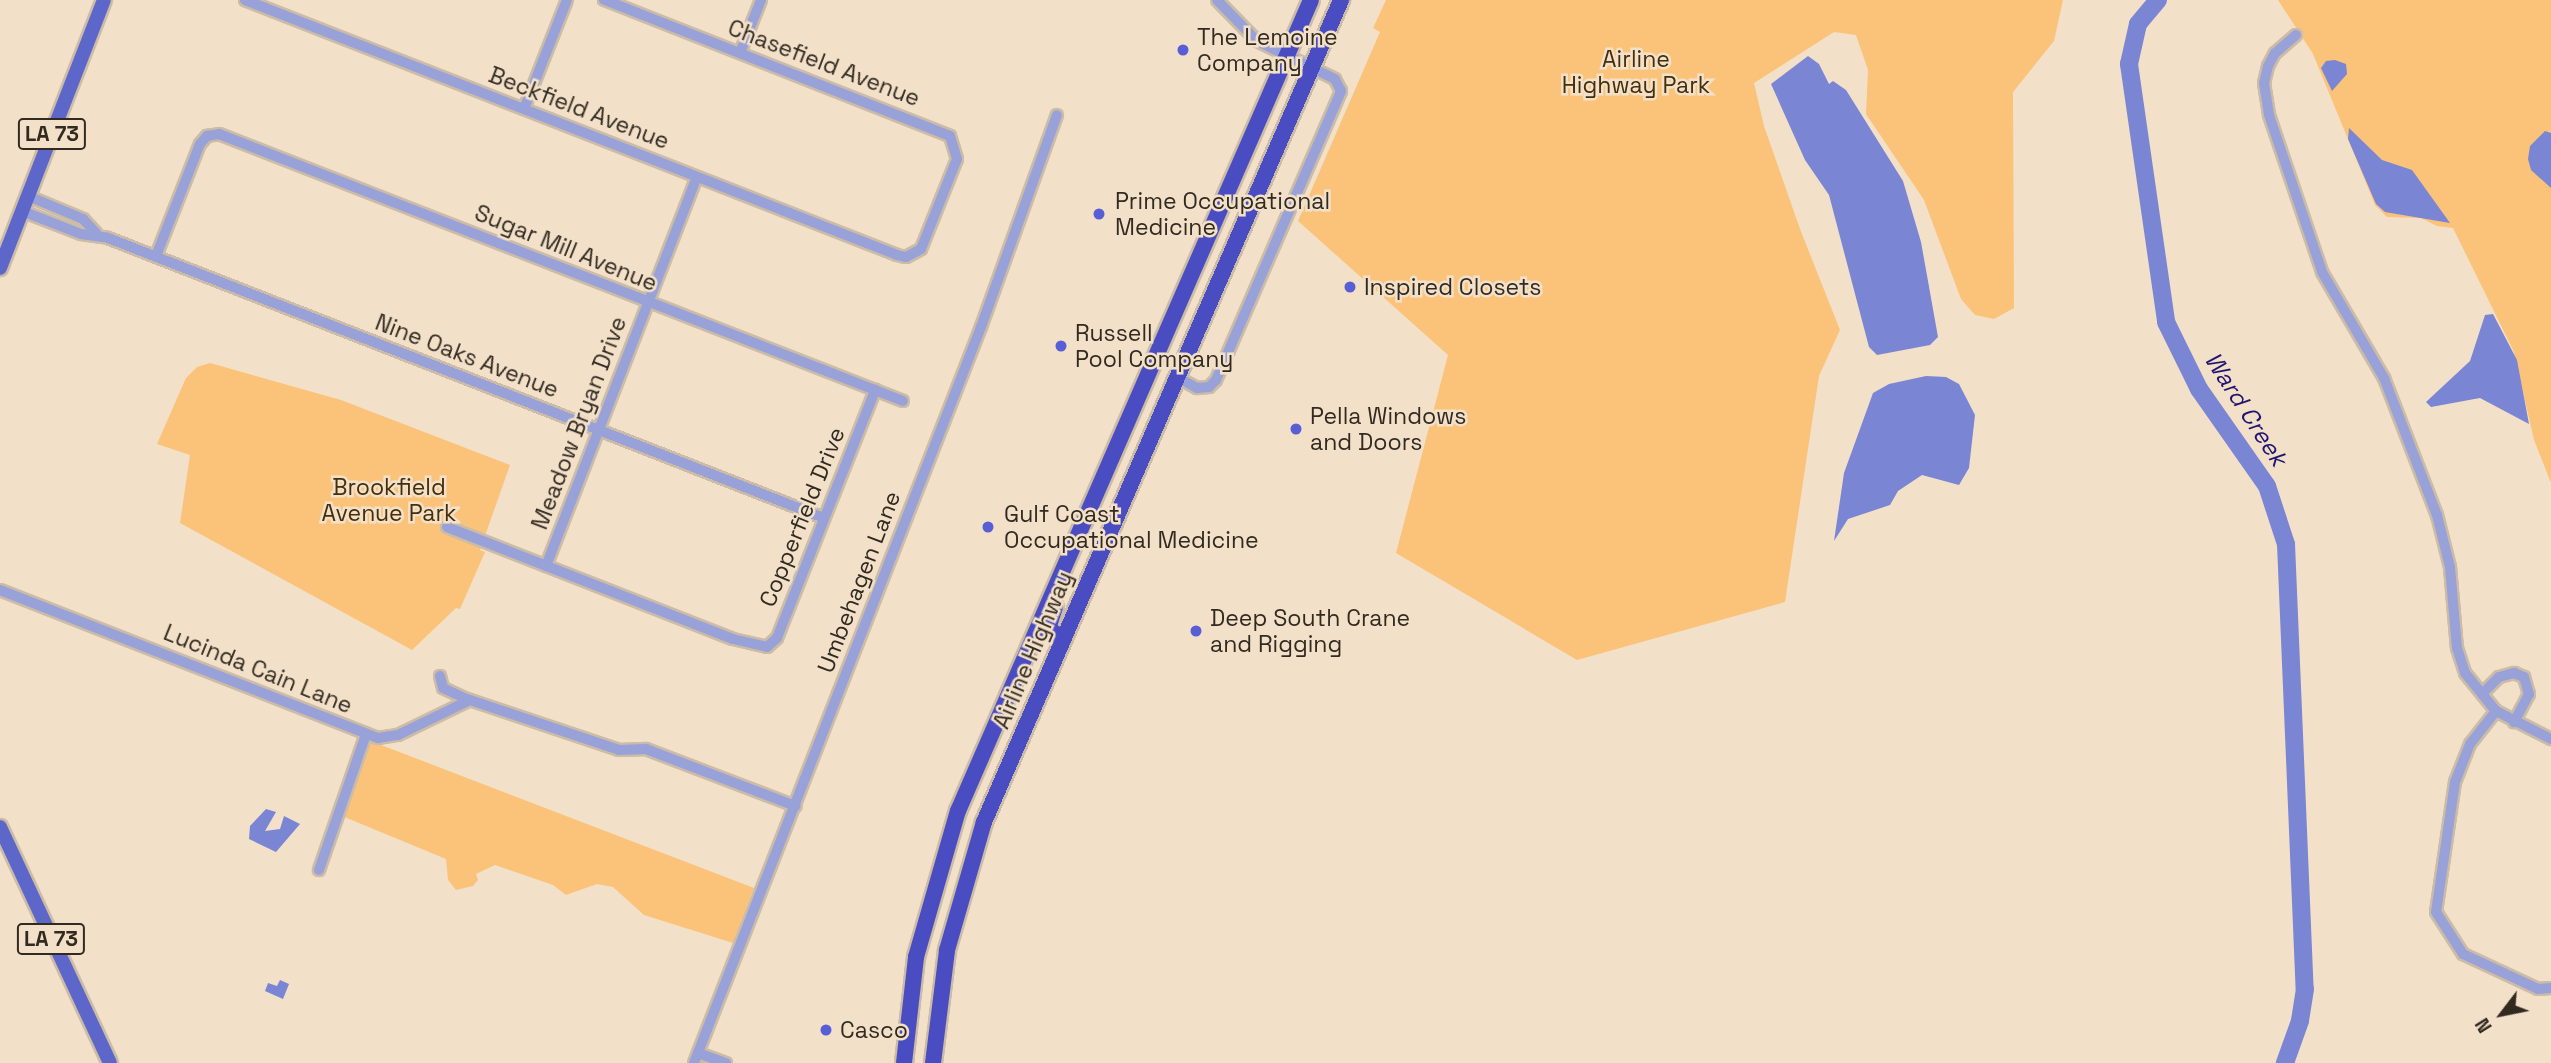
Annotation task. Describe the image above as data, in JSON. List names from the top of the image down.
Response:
{
  "streets": {
    "highway": ["Airline Highway"],
    "main road": ["LA 73"],
    "street": [
      "Chasefield Avenue",
      "Beckfield Avenue",
      "Sugar Mill Avenue",
      "Nine Oaks Avenue",
      "Meadow Bryan Drive",
      "Copperfield Drive",
      "Umbehagen Lane",
      "Lucinda Cain Lane"
    ]
  },
  "crossings": [
    ["Chasefield Avenue", "Beckfield Avenue"],
    ["Beckfield Avenue", "Meadow Bryan Drive"],
    ["LA 73", "Nine Oaks Avenue"],
    ["Sugar Mill Avenue", "Nine Oaks Avenue"],
    ["Sugar Mill Avenue", "Meadow Bryan Drive"],
    ["Sugar Mill Avenue", "Copperfield Drive"],
    ["Nine Oaks Avenue", "Meadow Bryan Drive"],
    ["Nine Oaks Avenue", "Copperfield Drive"],
    ["Meadow Bryan Drive", "Copperfield Drive"]
  ],
  "water": ["Ward Creek"],
  "parks": ["Airline Highway Park", "Brookfield Avenue Park"],
  "places": [
    "The Lemoine Company",
    "Prime Occupational Medicine",
    "Inspired Closets",
    "Russell Pool Company",
    "Pella Windows and Doors",
    "Gulf Coast Occupational Medicine",
    "Deep South Crane and Rigging",
    "Casco"
  ],
  "north": "bottom left"
}
